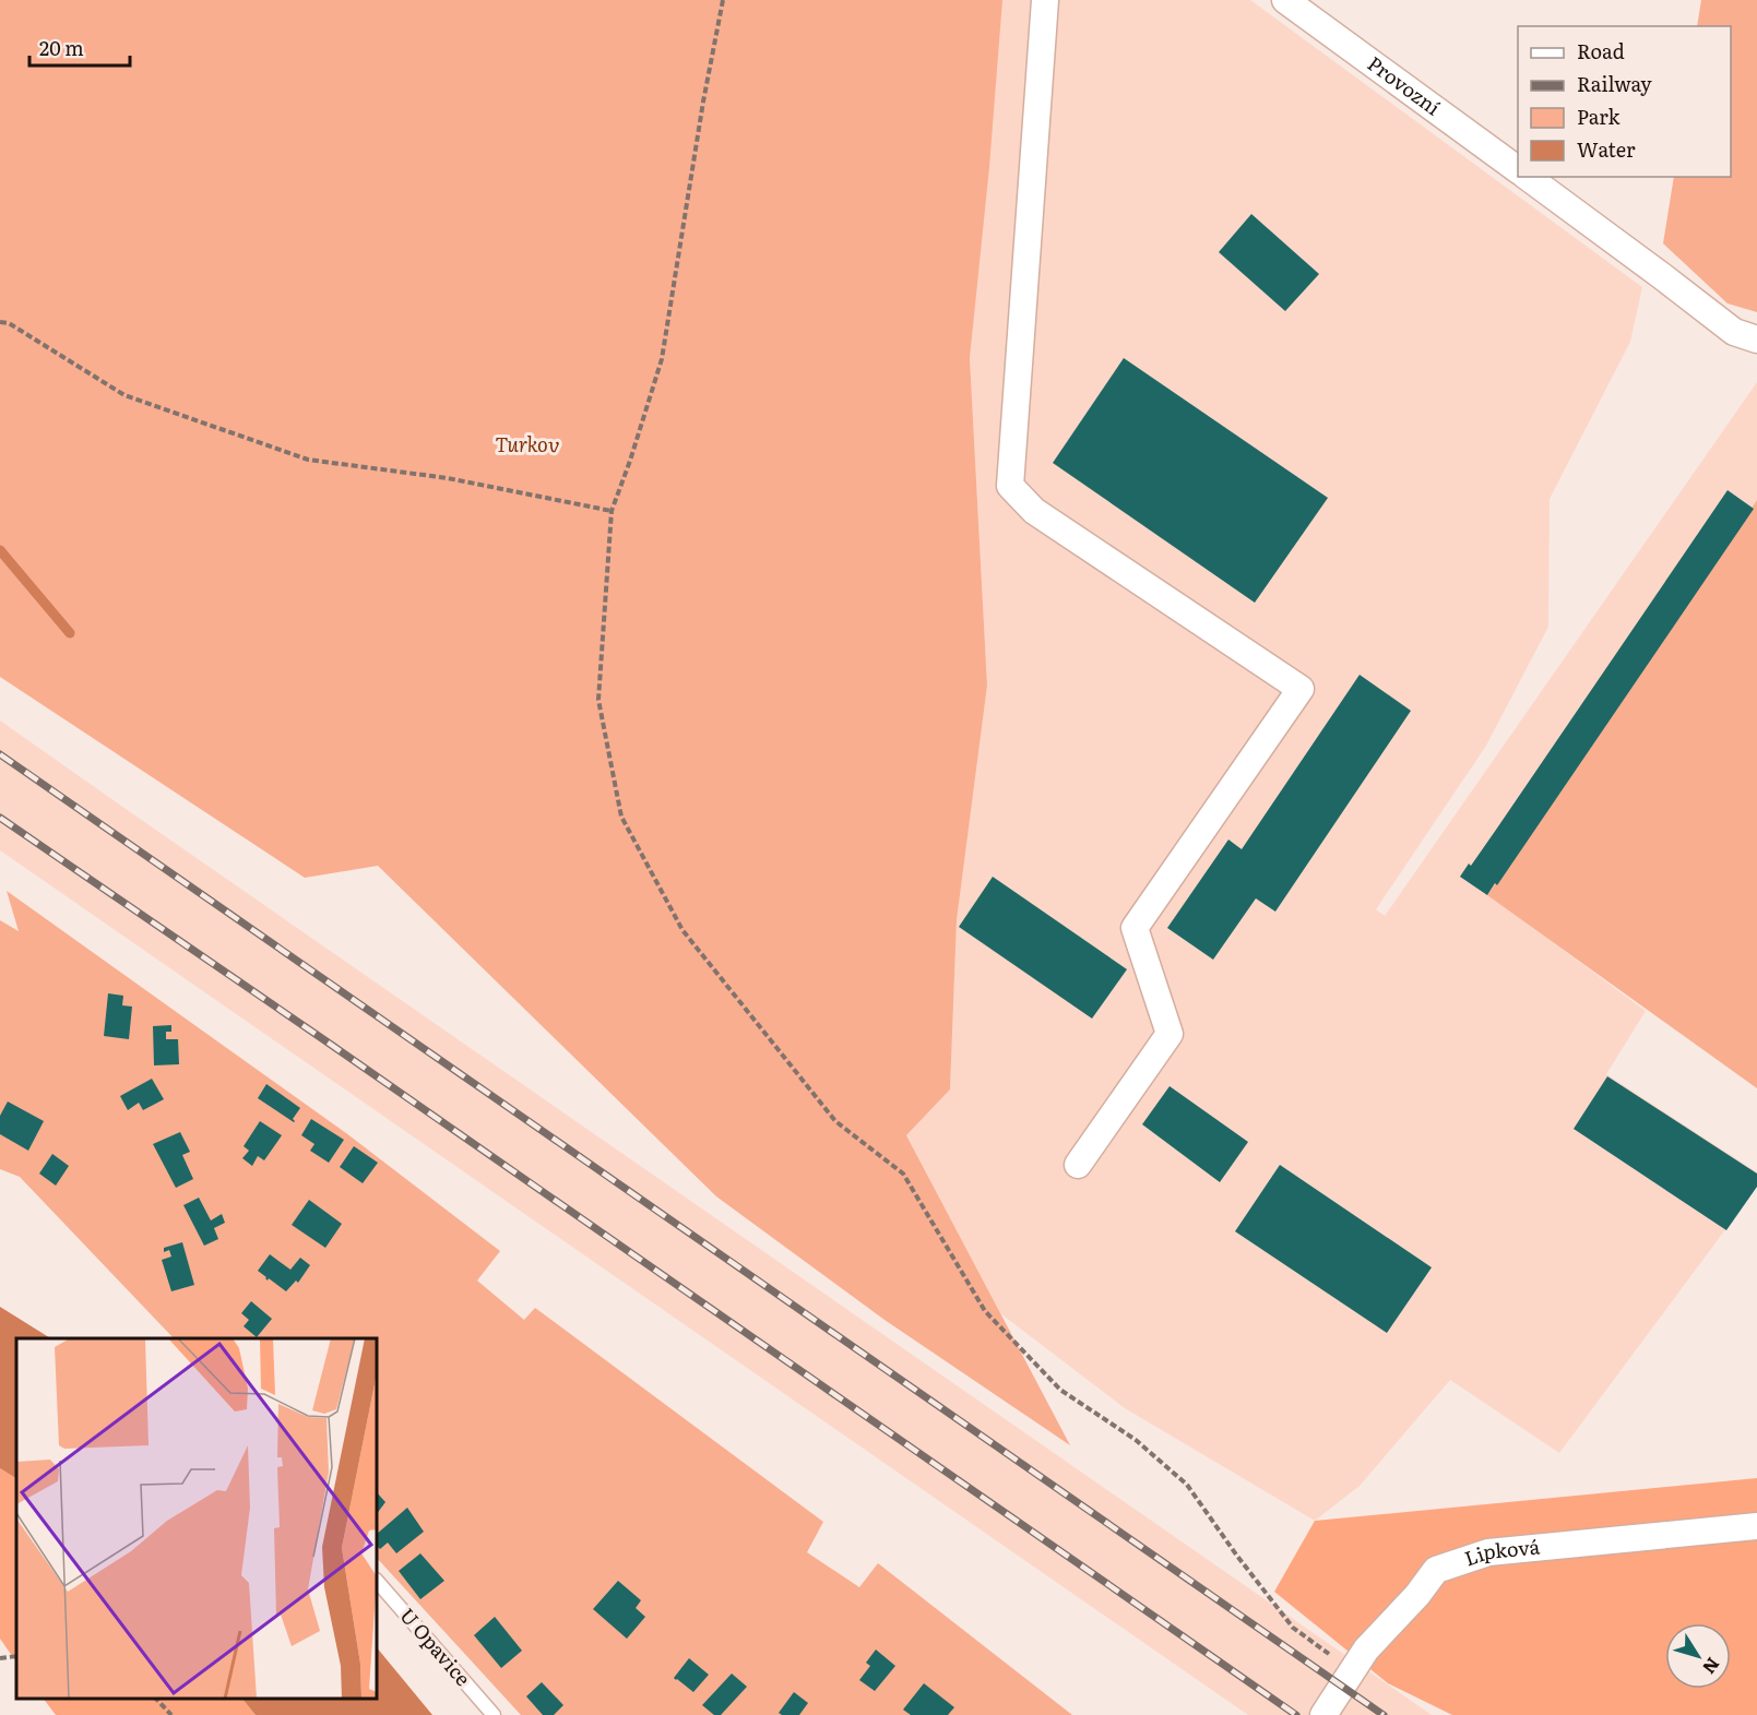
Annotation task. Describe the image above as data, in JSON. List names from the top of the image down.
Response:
{
  "streets": {
    "street": ["Provozní", "Lipková"],
    "lane": ["U Opavice"]
  },
  "parks": ["Turkov"],
  "legend": [
    "Road",
    "Railway",
    "Park",
    "Water"
  ],
  "scale_bar": "20 m",
  "north": "bottom right"
}
